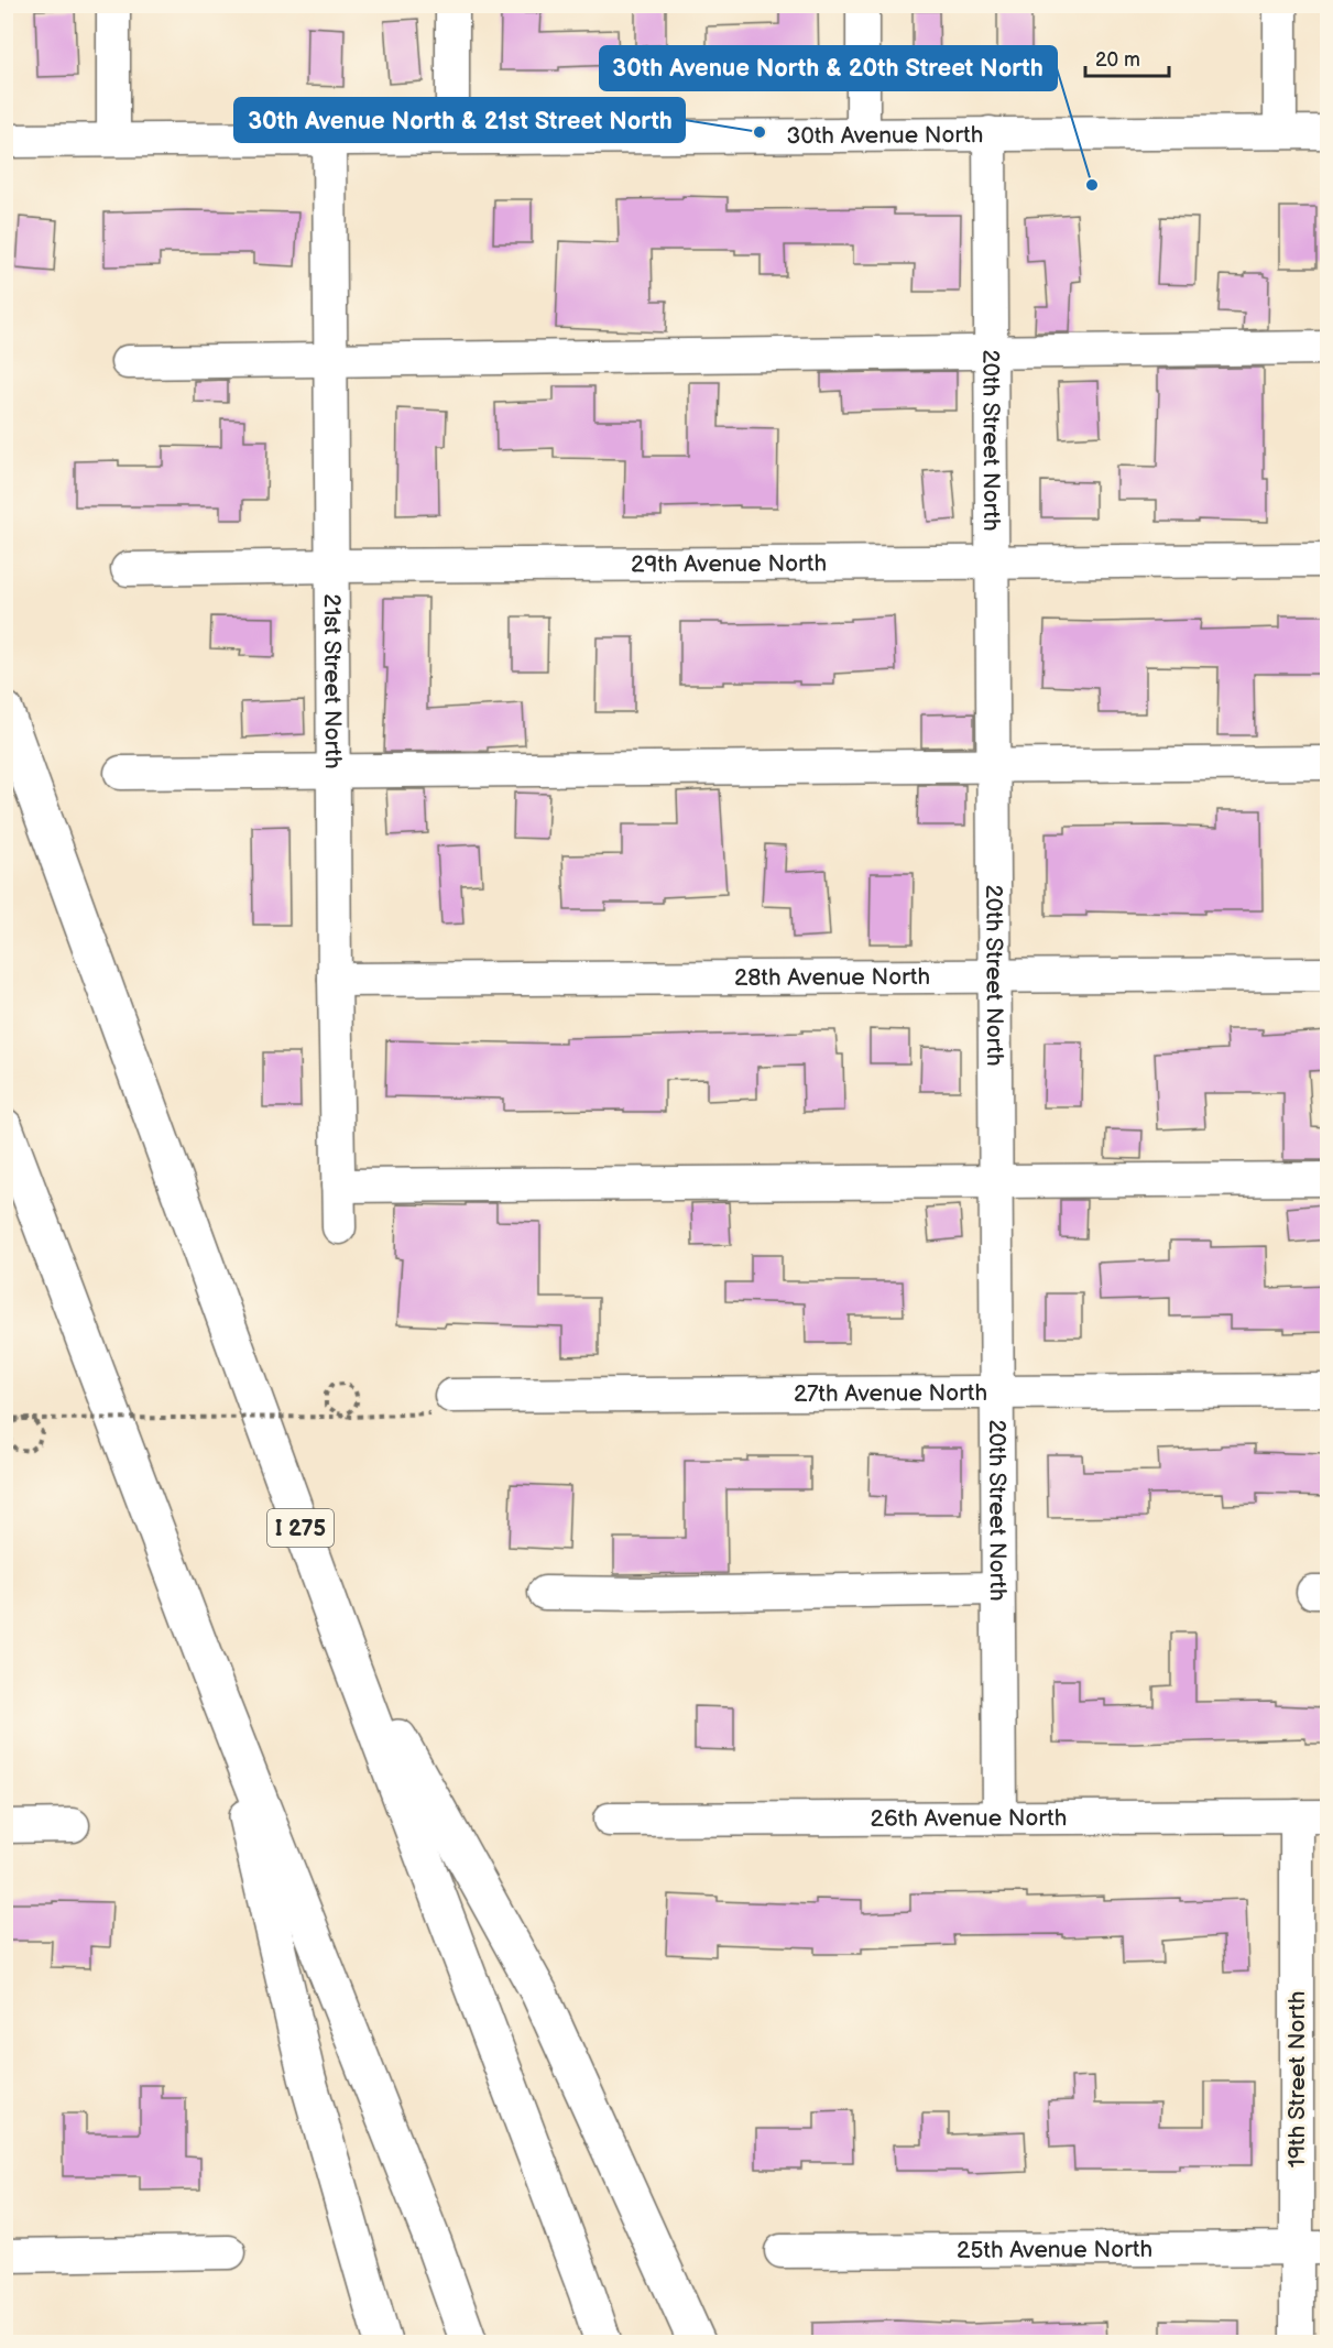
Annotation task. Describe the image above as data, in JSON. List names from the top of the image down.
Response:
{
  "streets": {
    "highway": ["I 275"],
    "street": [
      "30th Avenue North",
      "20th Street North",
      "29th Avenue North",
      "21st Street North",
      "28th Avenue North",
      "27th Avenue North",
      "26th Avenue North",
      "19th Street North",
      "25th Avenue North"
    ]
  },
  "crossings": [
    ["30th Avenue North", "20th Street North"],
    ["30th Avenue North", "21st Street North"],
    ["20th Street North", "29th Avenue North"],
    ["20th Street North", "28th Avenue North"],
    ["20th Street North", "27th Avenue North"],
    ["20th Street North", "26th Avenue North"],
    ["29th Avenue North", "21st Street North"],
    ["21st Street North", "28th Avenue North"],
    ["26th Avenue North", "19th Street North"],
    ["19th Street North", "25th Avenue North"]
  ],
  "places": ["30th Avenue North & 21st Street North", "30th Avenue North & 20th Street North"],
  "scale_bar": "20 m"
}
